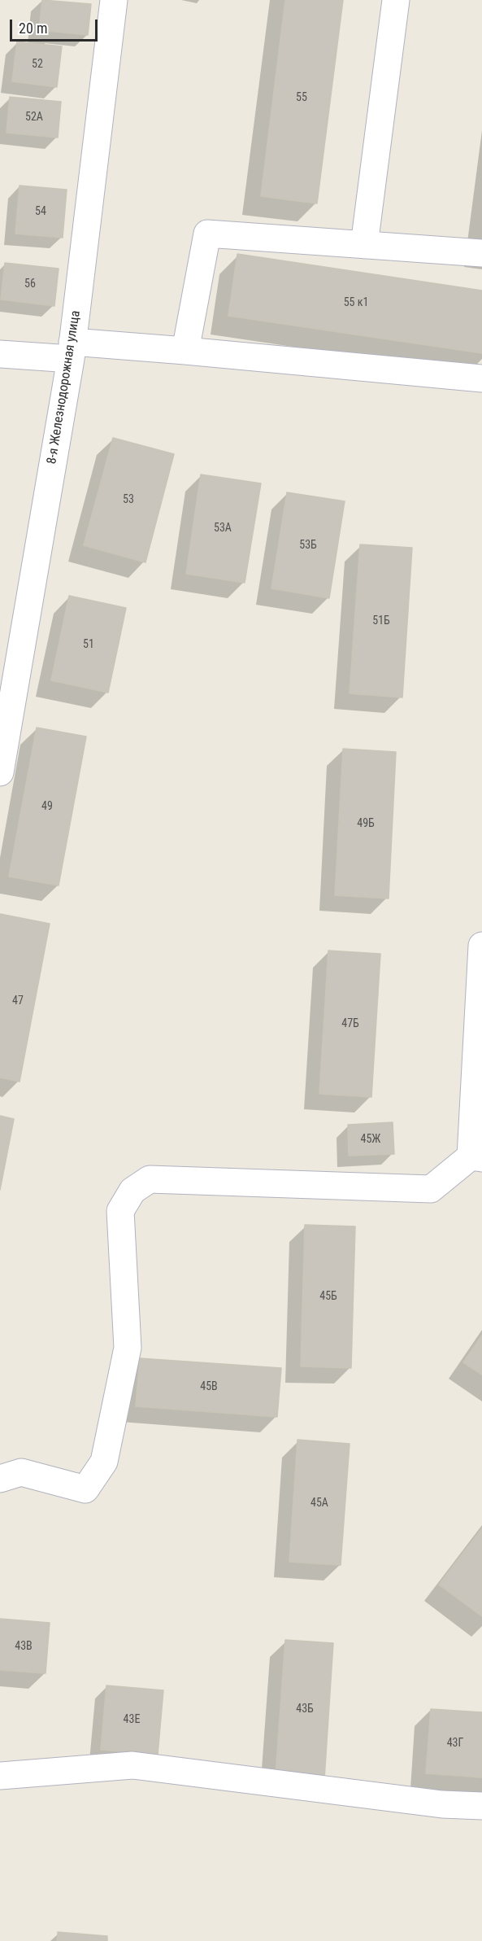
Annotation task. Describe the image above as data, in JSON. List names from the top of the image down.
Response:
{
  "streets": {
    "street": ["8-я Железнодорожная улица"]
  },
  "house_numbers": [
    "52",
    "55",
    "52А",
    "54",
    "56",
    "55 к1",
    "53",
    "53А",
    "53Б",
    "51Б",
    "51",
    "49",
    "49Б",
    "47",
    "47Б",
    "45Ж",
    "45Б",
    "45В",
    "45А",
    "43В",
    "43Б",
    "43Е",
    "43Г"
  ],
  "scale_bar": "20 m"
}
